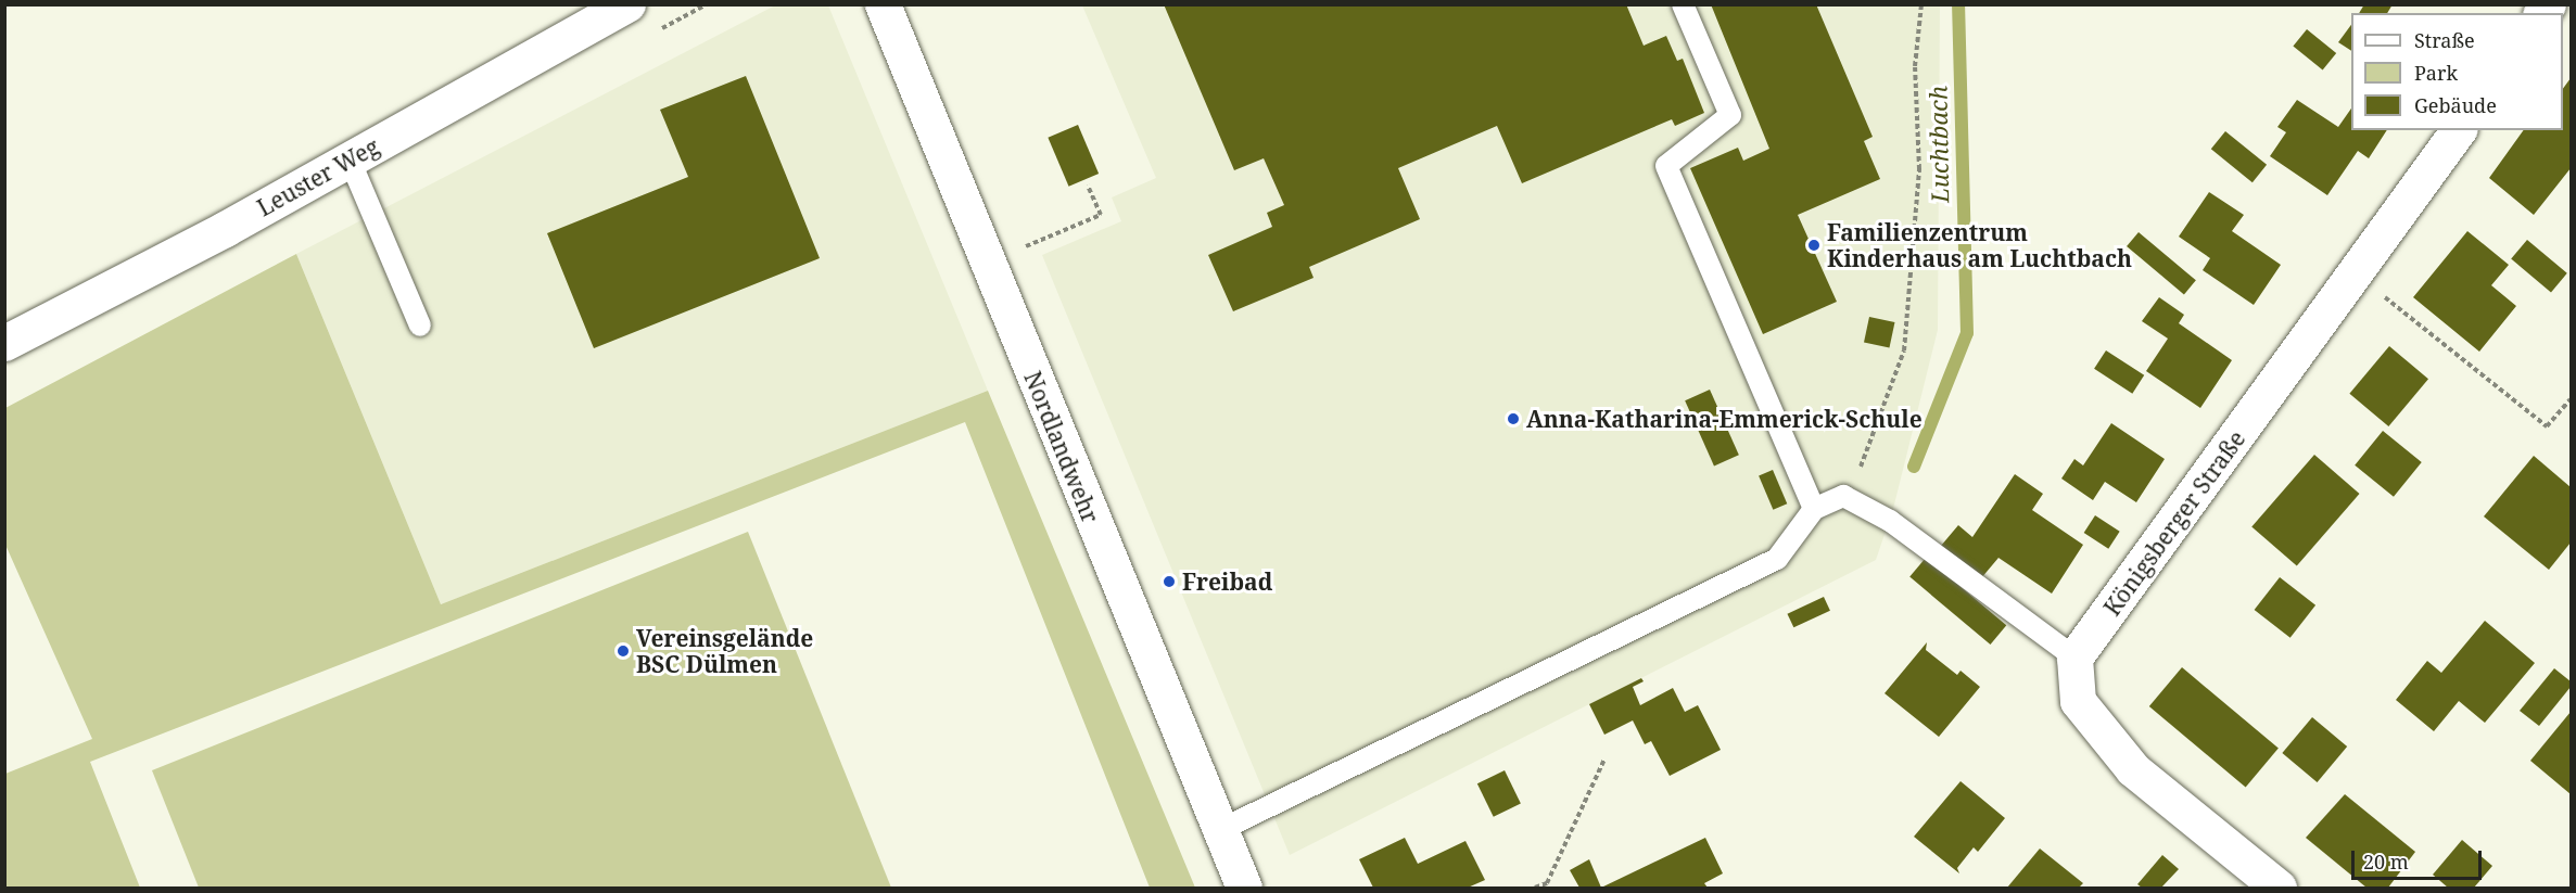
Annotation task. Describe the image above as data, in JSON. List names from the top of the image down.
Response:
{
  "streets": {
    "street": ["Leuster Weg", "Nordlandwehr", "Königsberger Straße"]
  },
  "water": ["Luchtbach"],
  "places": [
    "Familienzentrum Kinderhaus am Luchtbach",
    "Anna-Katharina-Emmerick-Schule",
    "Freibad",
    "Vereinsgelände BSC Dülmen"
  ],
  "legend": ["Straße", "Park", "Gebäude"],
  "scale_bar": "20 m"
}
